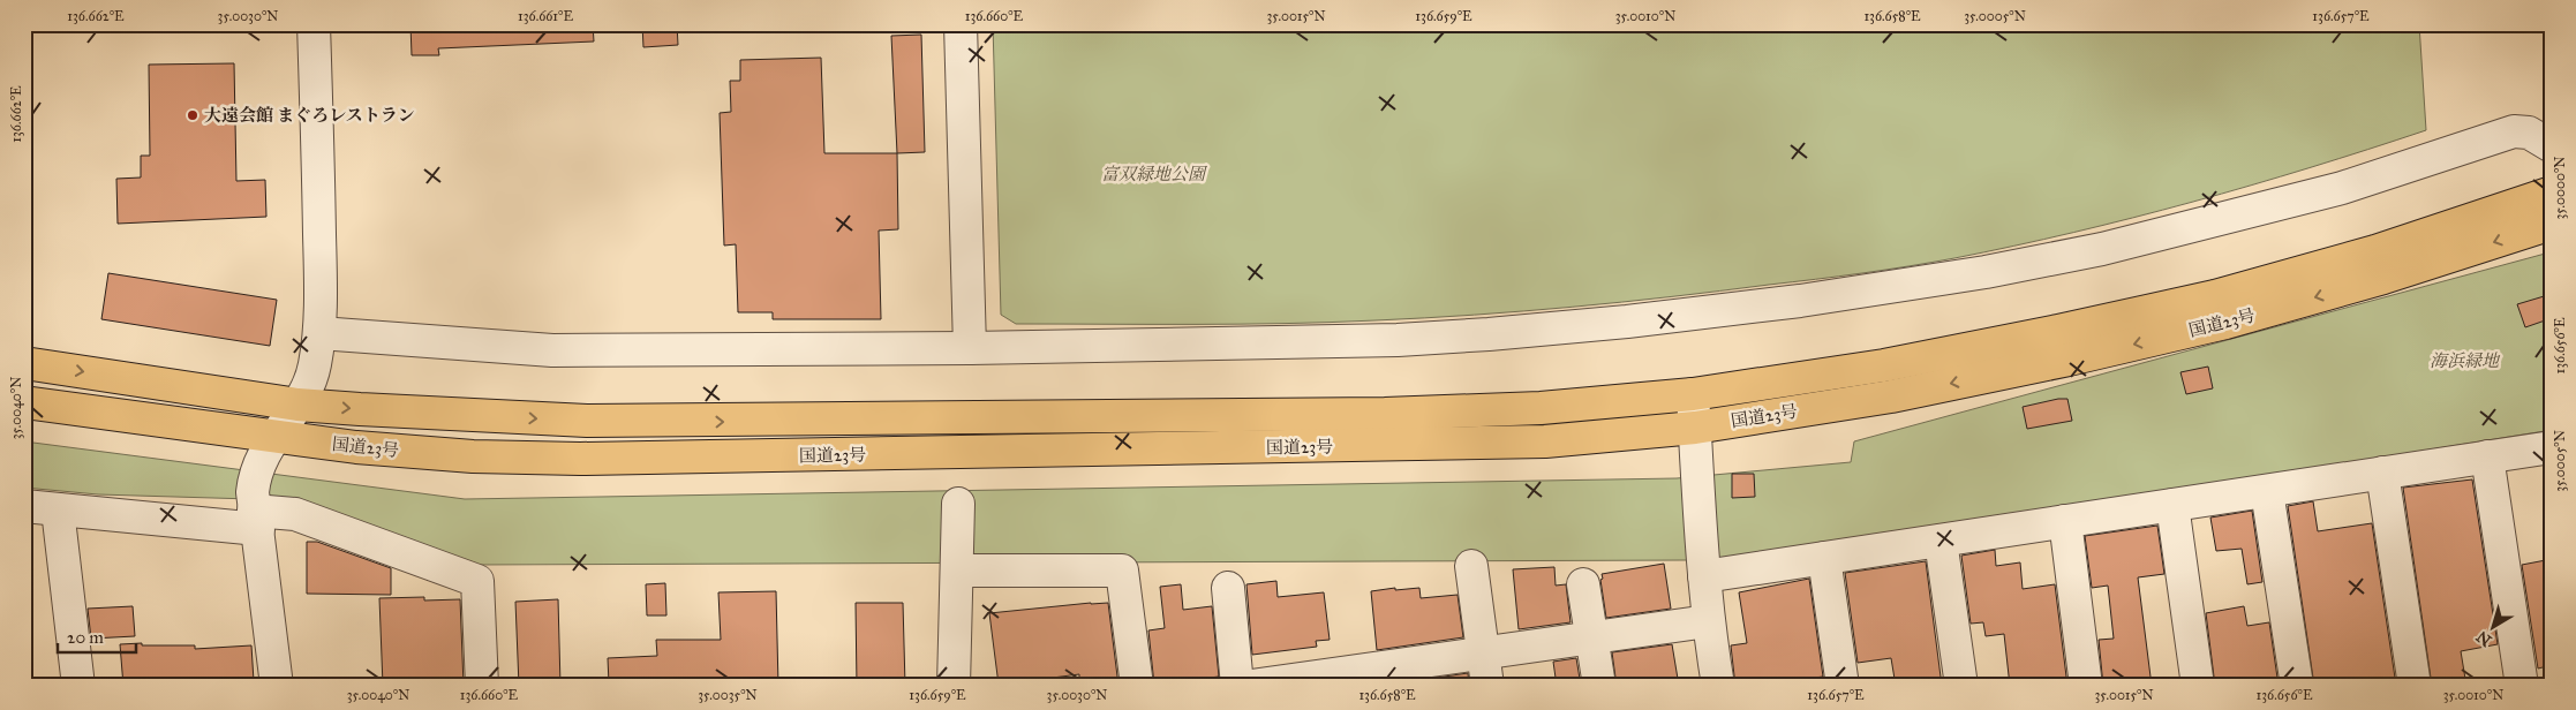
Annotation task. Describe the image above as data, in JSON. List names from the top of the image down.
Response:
{
  "streets": {
    "highway": ["国道23号"]
  },
  "parks": ["富双緑地公園", "海浜緑地"],
  "places": ["大遠会館 まぐろレストラン"],
  "scale_bar": "20 m",
  "north": "bottom left",
  "coordinates": [
    "136.662°E",
    "35.0030°N",
    "136.661°E",
    "136.660°E",
    "35.0015°N",
    "136.659°E",
    "35.0010°N",
    "136.658°E",
    "35.0005°N",
    "136.657°E",
    "35.0000°N",
    "136.656°E",
    "35.0040°N",
    "35.0035°N"
  ]
}
